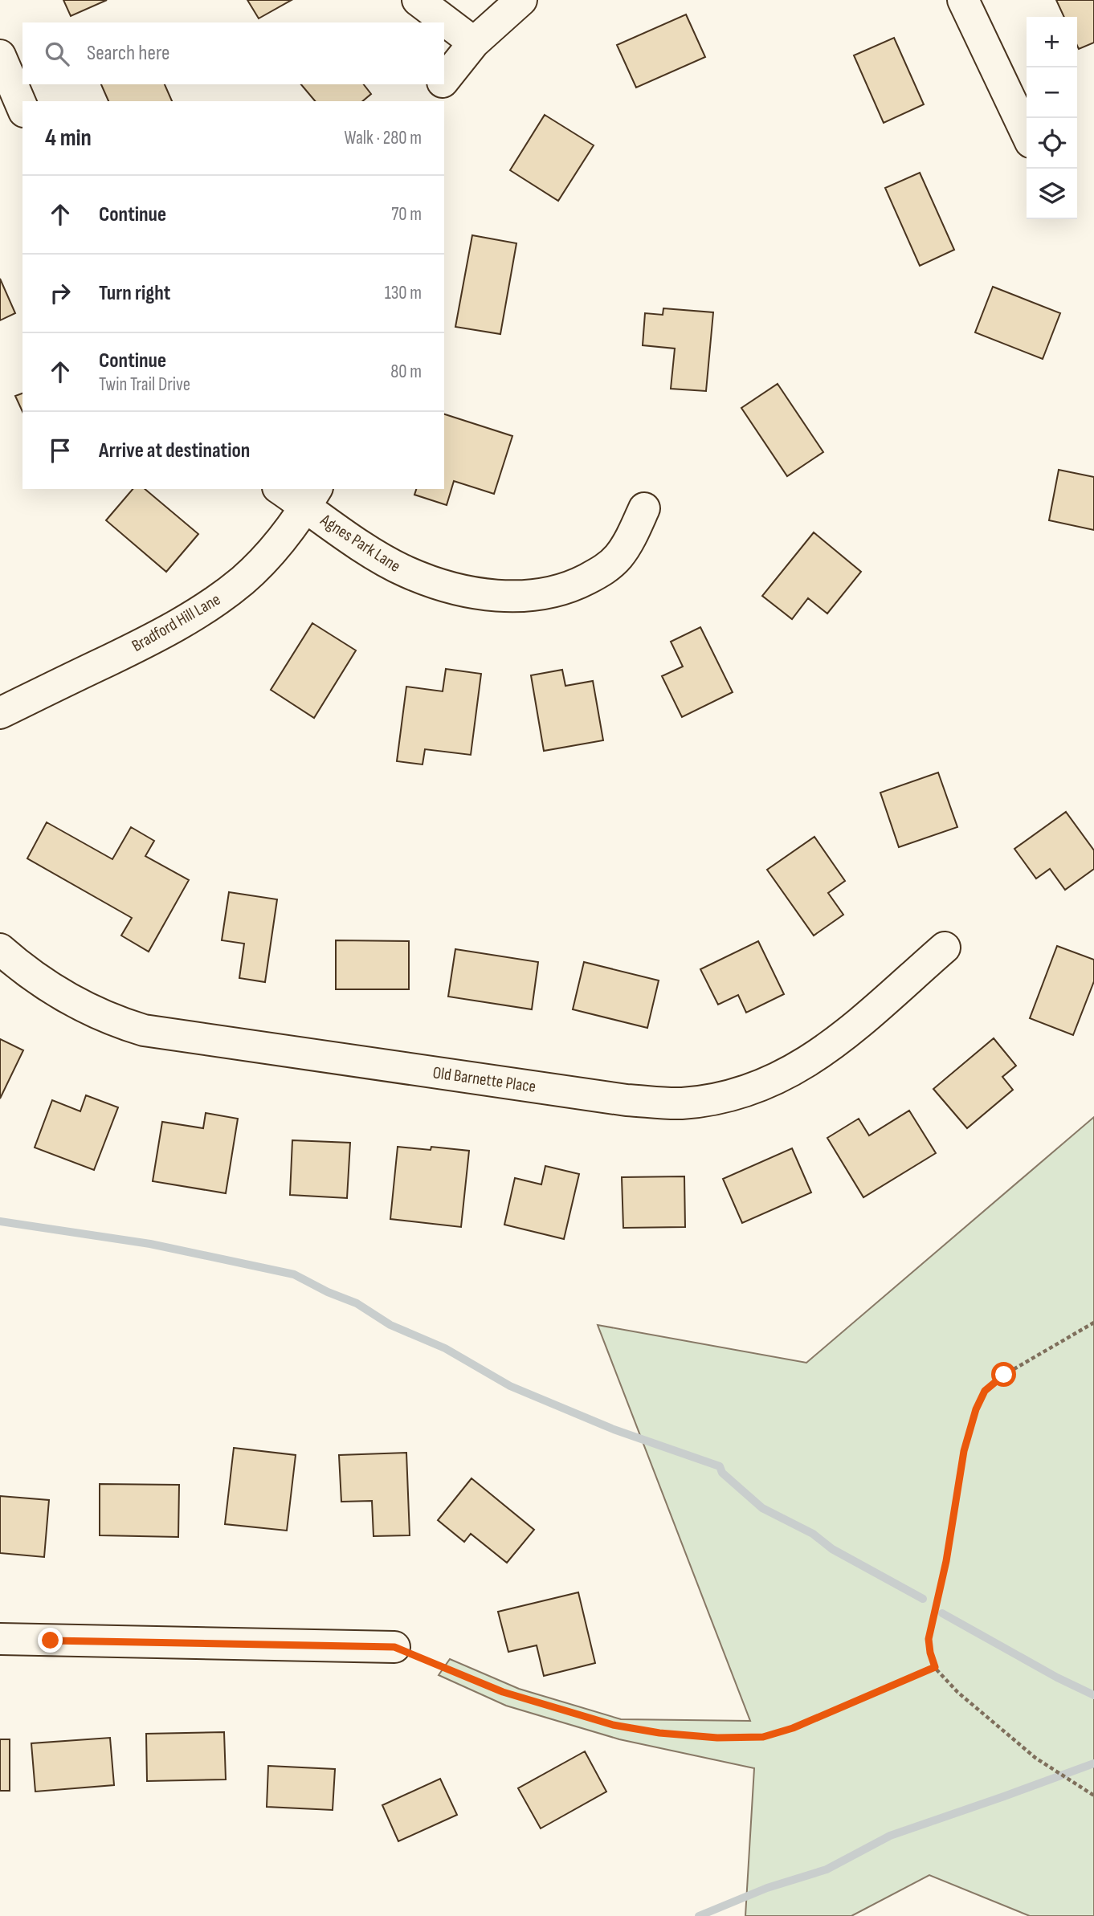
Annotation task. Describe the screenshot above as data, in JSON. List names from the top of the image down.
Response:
{
  "streets": {
    "street": ["Agnes Park Lane", "Bradford Hill Lane", "Old Barnette Place"]
  },
  "crossings": [
    ["Agnes Park Lane", "Bradford Hill Lane"]
  ],
  "page": {
    "map_buttons": ["+", "−"],
    "search": "Search here",
    "heading": ["4 min", "Walk · 280 m"],
    "list": [
      ["Continue", "70 m"],
      ["Turn right", "130 m"],
      ["Continue", "Twin Trail Drive", "80 m"],
      "Arrive at destination"
    ]
  }
}
